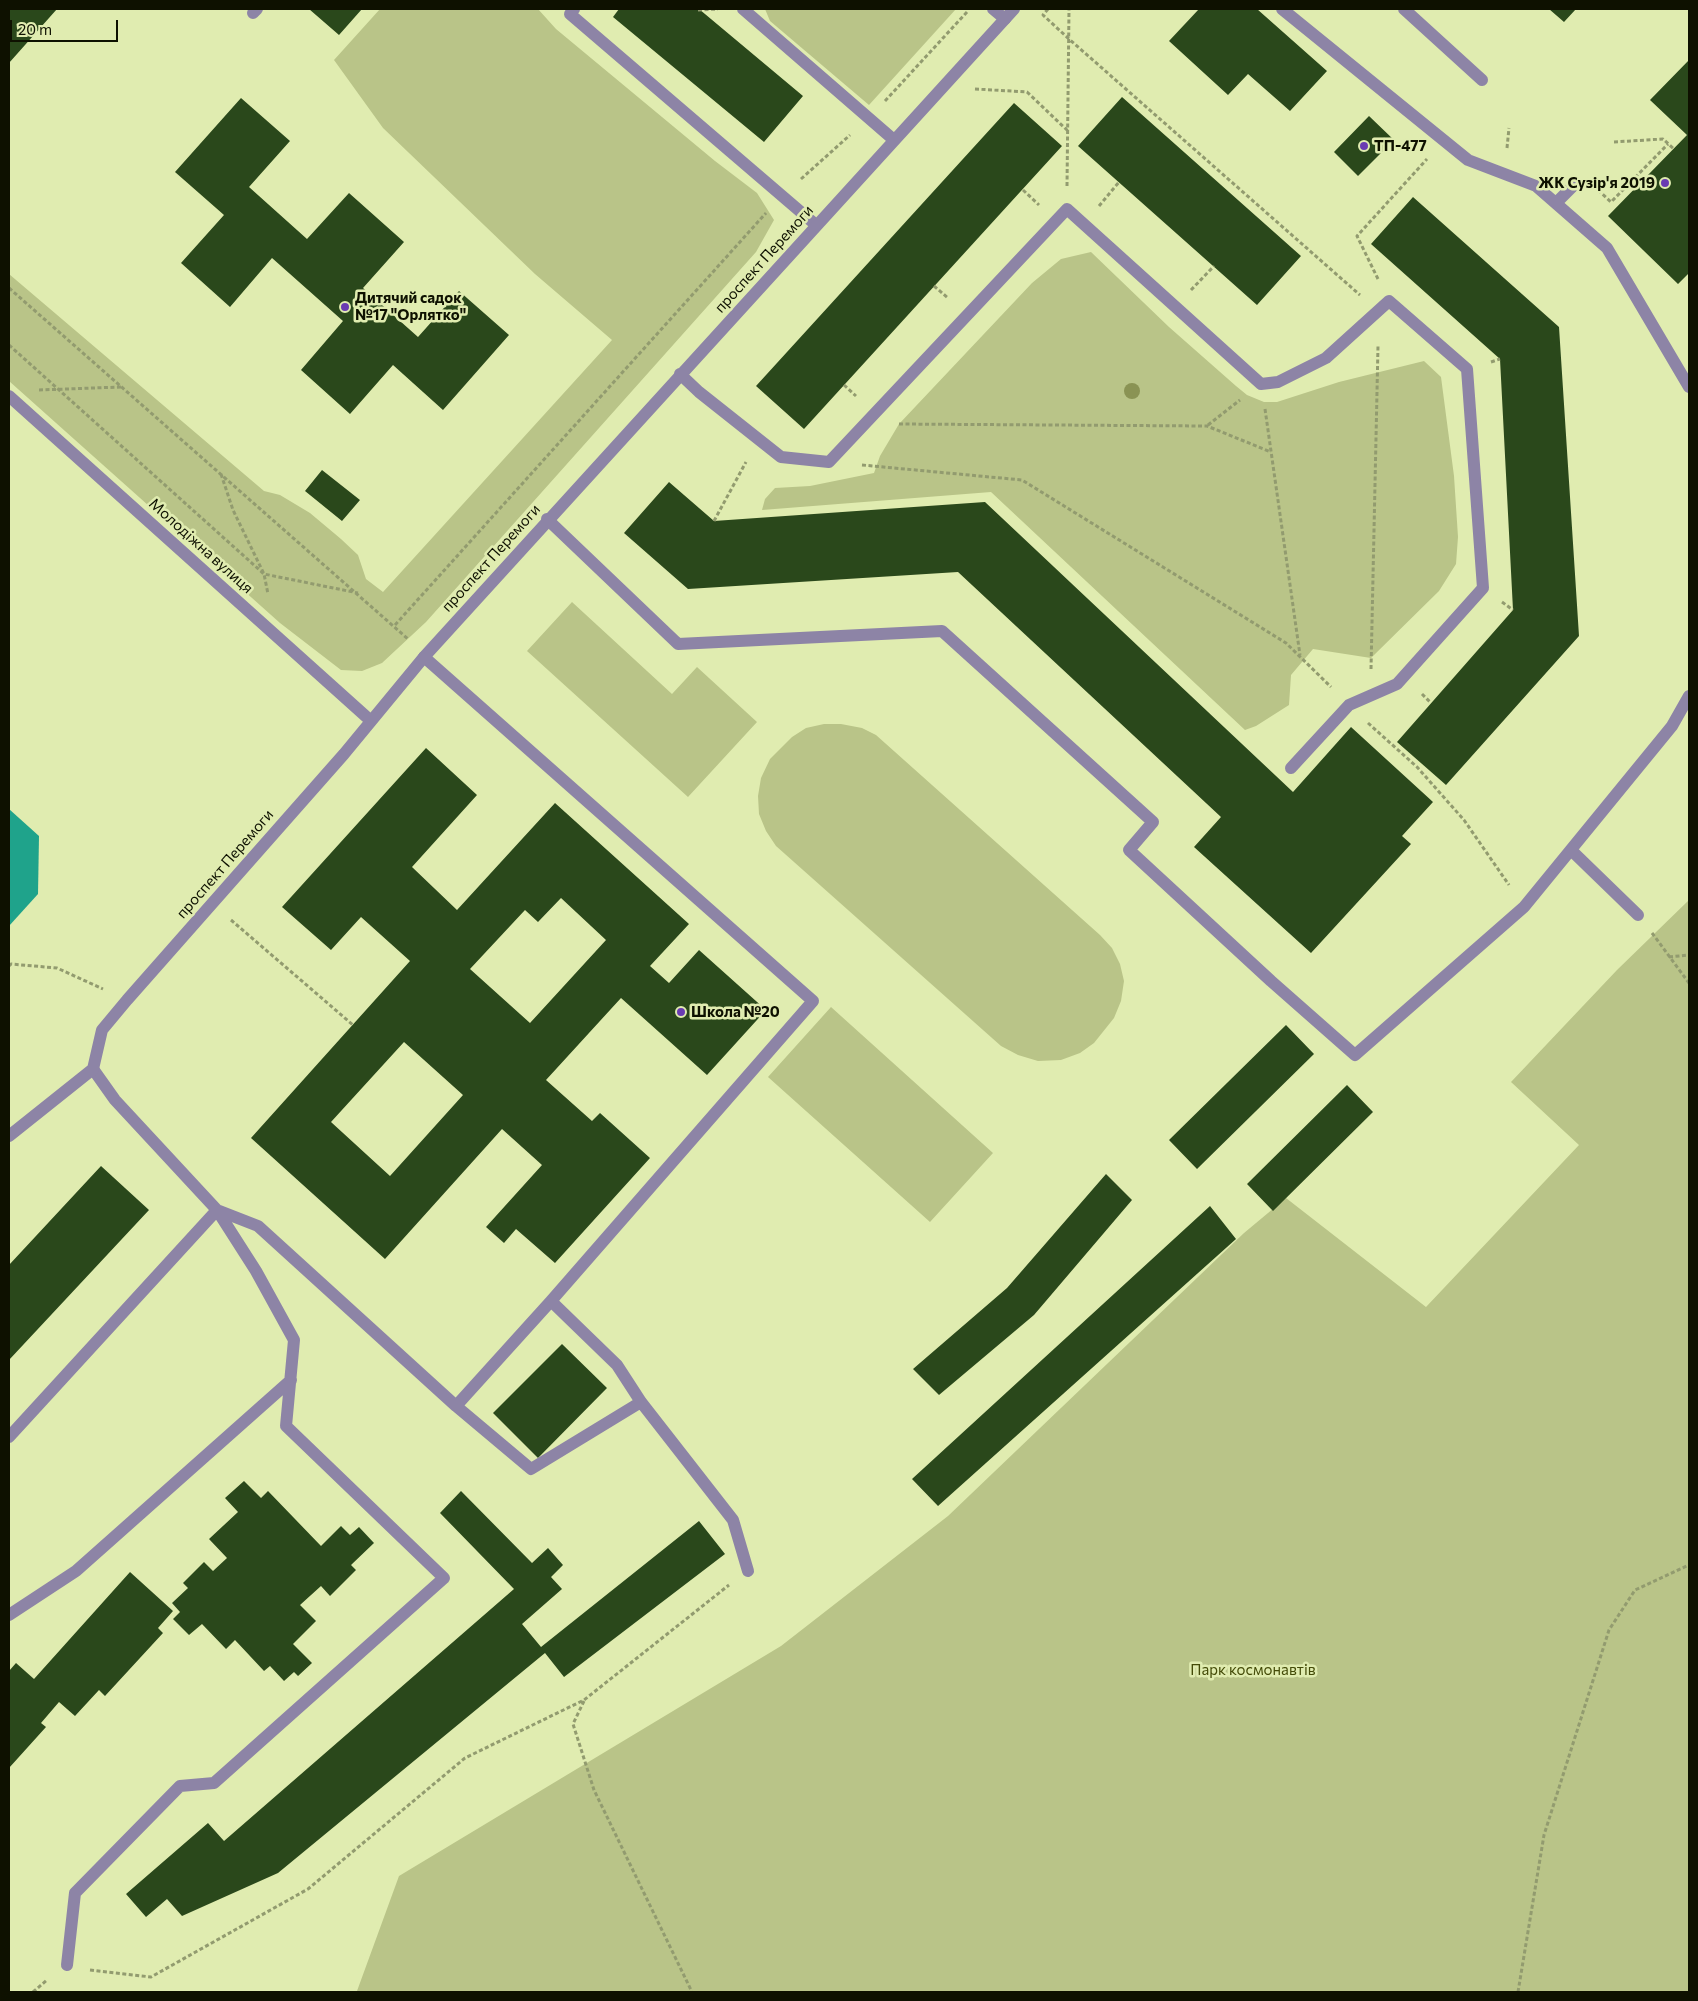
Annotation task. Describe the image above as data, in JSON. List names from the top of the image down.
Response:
{
  "streets": {
    "street": ["проспект Перемоги", "Молодіжна вулиця"]
  },
  "crossings": [
    ["проспект Перемоги", "Молодіжна вулиця"]
  ],
  "parks": ["Парк космонавтів"],
  "places": [
    "ТП-477",
    "ЖК Сузір'я 2019",
    "Дитячий садок №17 \"Орлятко\"",
    "Школа №20"
  ],
  "scale_bar": "20 m"
}
